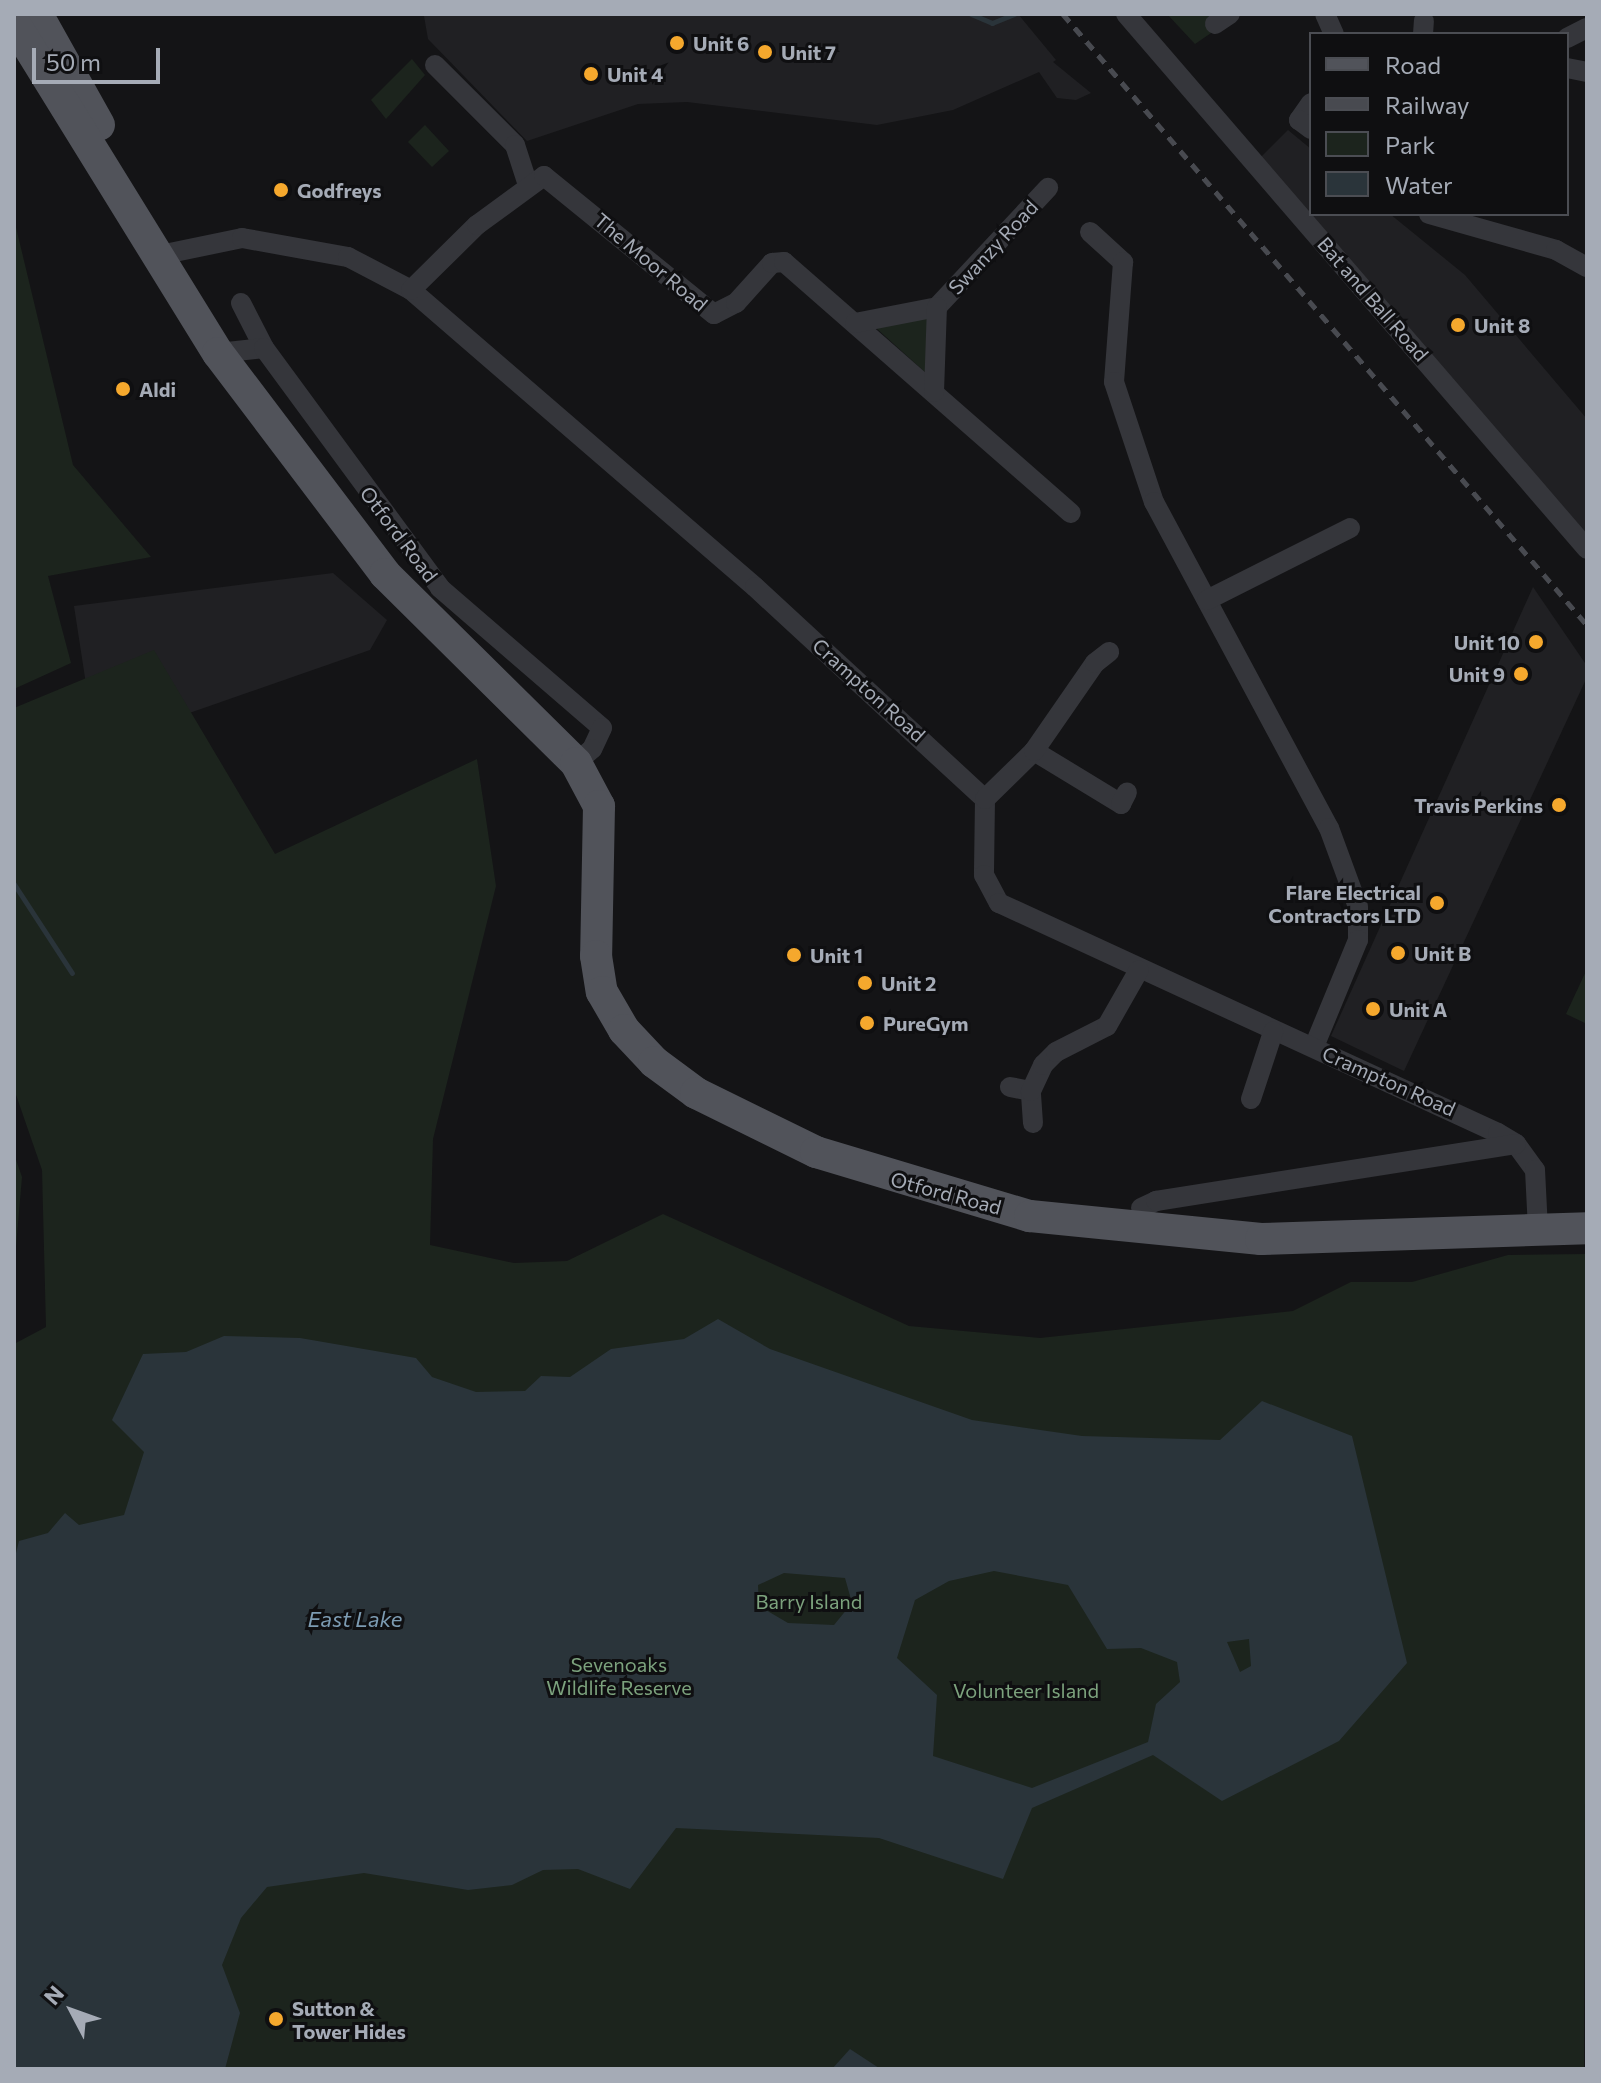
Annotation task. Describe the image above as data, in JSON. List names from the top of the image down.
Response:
{
  "streets": {
    "main road": ["Otford Road"],
    "street": [
      "Swanzy Road",
      "The Moor Road",
      "Bat and Ball Road",
      "Crampton Road"
    ]
  },
  "crossings": [
    ["Swanzy Road", "The Moor Road"],
    ["Otford Road", "Crampton Road"]
  ],
  "water": ["East Lake"],
  "parks": ["Barry Island", "Sevenoaks Wildlife Reserve", "Volunteer Island"],
  "places": [
    "Unit 6",
    "Unit 7",
    "Unit 4",
    "Godfreys",
    "Unit 8",
    "Aldi",
    "Unit 10",
    "Unit 9",
    "Travis Perkins",
    "Flare Electrical Contractors LTD",
    "Unit B",
    "Unit 1",
    "Unit 2",
    "Unit A",
    "PureGym",
    "Sutton & Tower Hides"
  ],
  "legend": [
    "Road",
    "Railway",
    "Park",
    "Water"
  ],
  "scale_bar": "50 m",
  "north": "top left"
}
